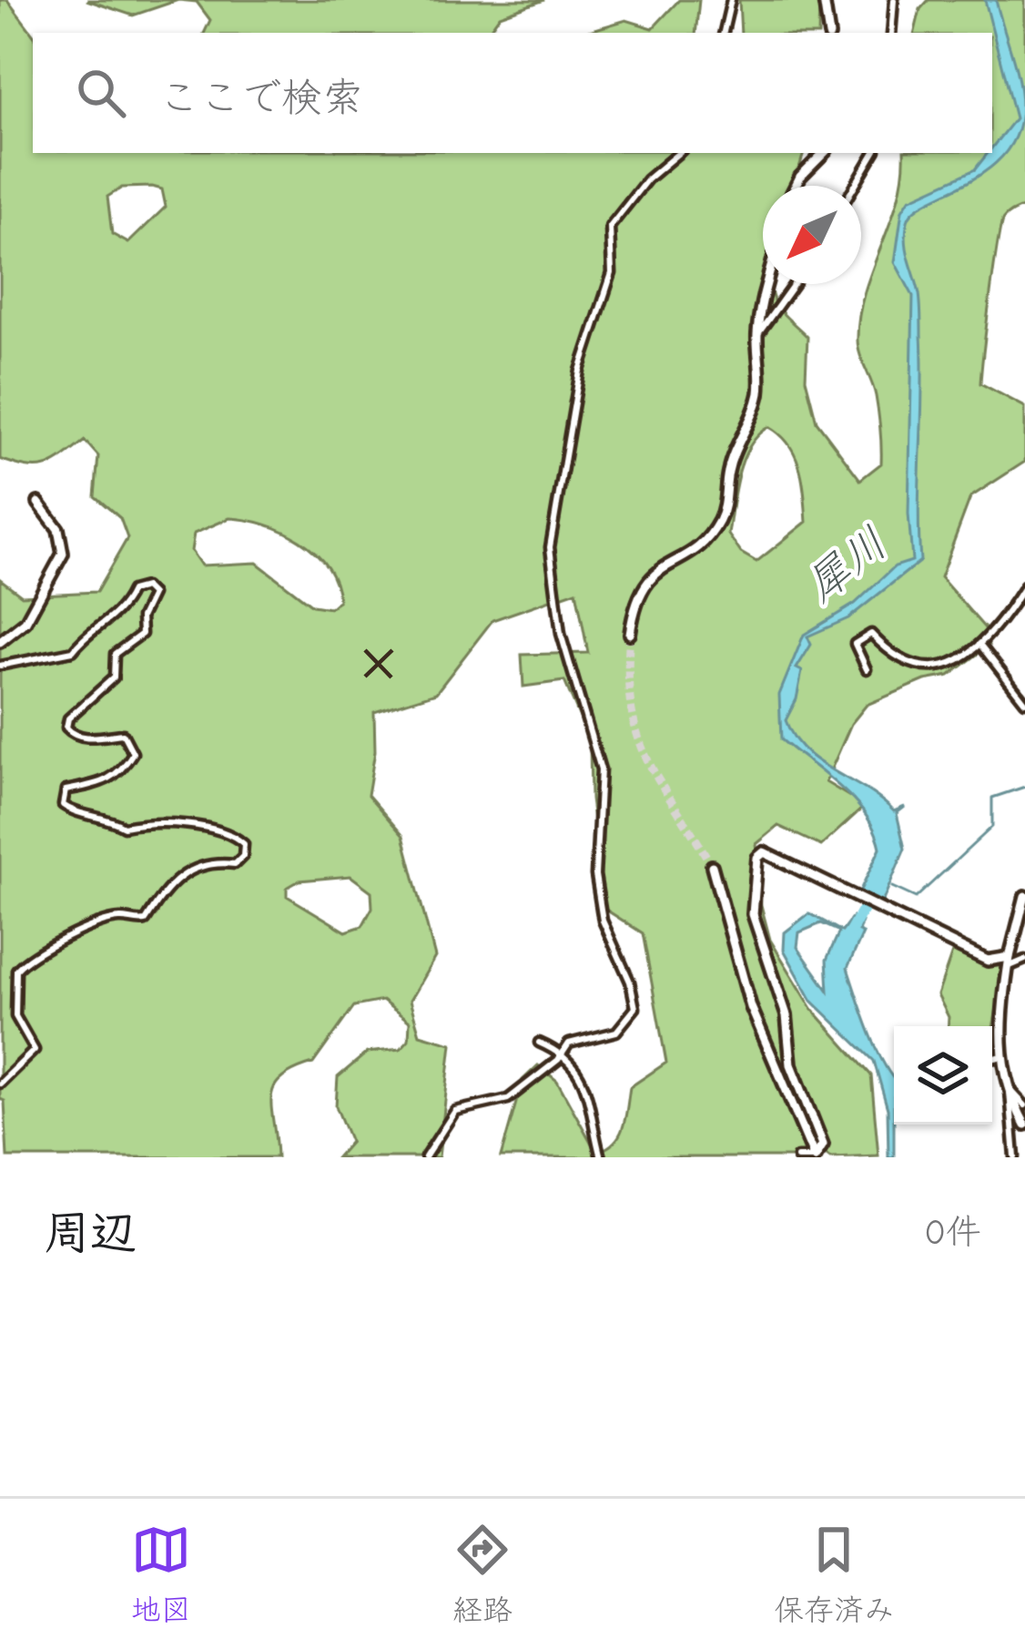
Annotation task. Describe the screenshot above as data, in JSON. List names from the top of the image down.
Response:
{
  "water": ["犀川"],
  "north": "bottom left",
  "page": {
    "search": "ここで検索",
    "heading": ["周辺", "0件"],
    "nav": ["地図", "経路", "保存済み"]
  }
}
